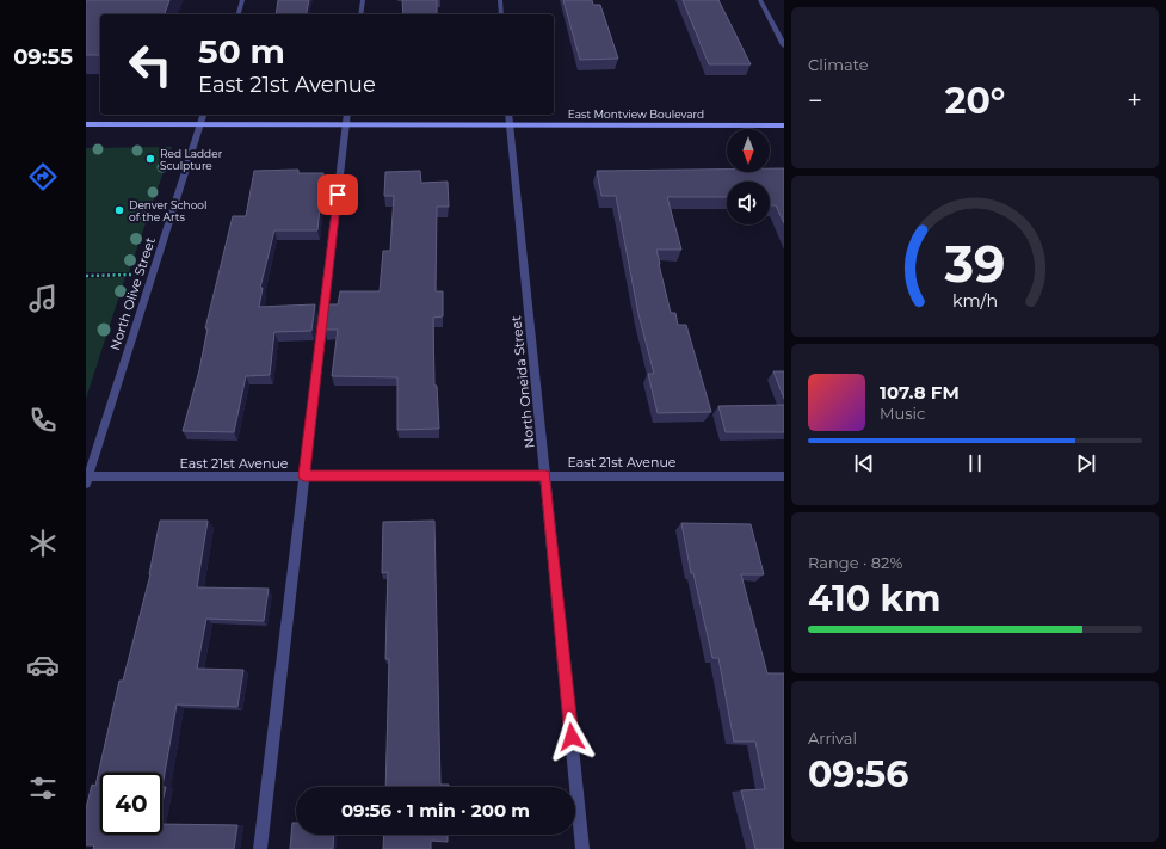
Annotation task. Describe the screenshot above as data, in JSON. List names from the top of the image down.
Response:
{
  "streets": {
    "main road": ["East Montview Boulevard"],
    "street": ["North Olive Street", "North Oneida Street", "East 21st Avenue"]
  },
  "crossings": [
    ["East Montview Boulevard", "North Olive Street"],
    ["East Montview Boulevard", "North Oneida Street"],
    ["North Olive Street", "East 21st Avenue"],
    ["North Oneida Street", "East 21st Avenue"]
  ],
  "places": ["Red Ladder Sculpture", "Denver School of the Arts"],
  "north": "bottom",
  "page": {
    "tabs": "09:55",
    "tile": [
      "Climate",
      ["Range · 82%", "410 km"],
      ["Arrival", "09:56"]
    ],
    "turn": ["50 m", "East 21st Avenue"],
    "heat": ["−", "20°", "+"],
    "song": ["107.8 FM", "Music"],
    "limit": "40",
    "trip": "09:56 · 1 min · 200 m",
    "gauge": ["39", "km/h"]
  }
}
